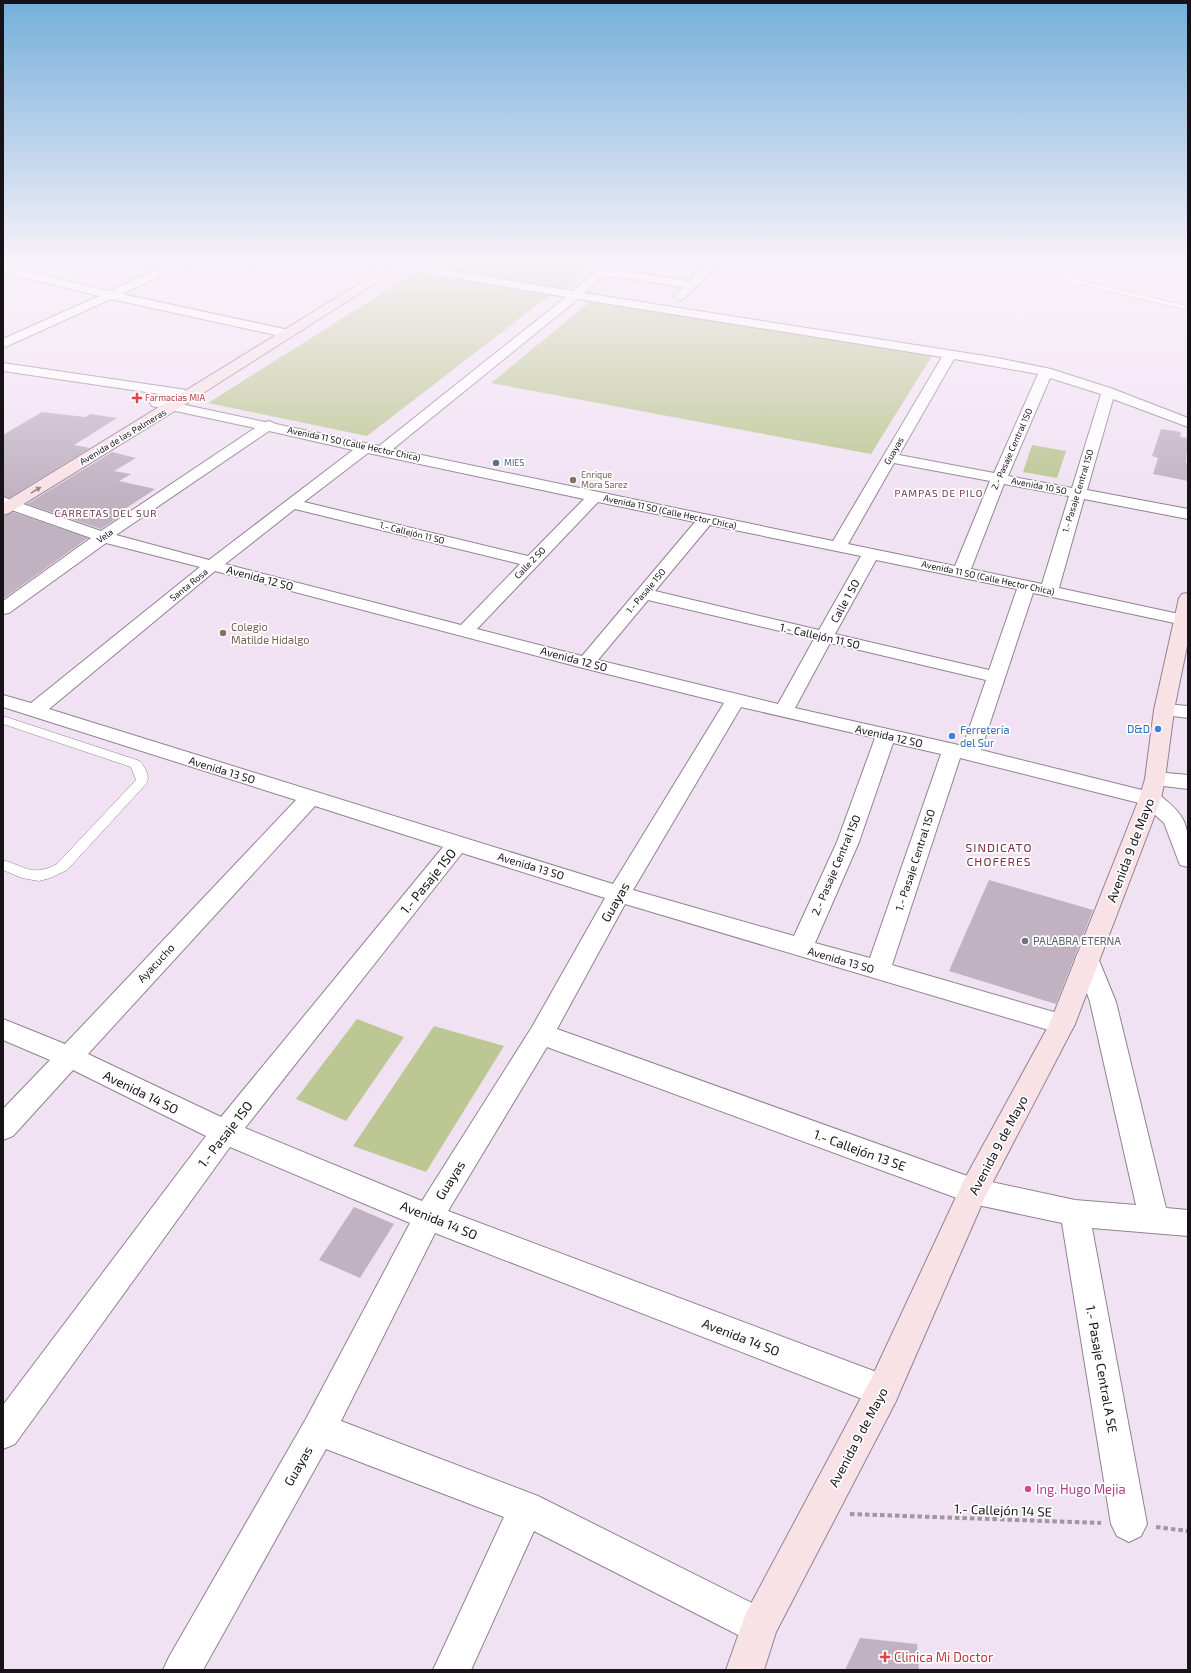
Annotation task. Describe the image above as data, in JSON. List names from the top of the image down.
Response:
{
  "streets": {
    "street": [
      "Avenida de las Palmeras",
      "Avenida 11 SO (Calle Hector Chica)",
      "2.- Pasaje Central 1SO",
      "Guayas",
      "Avenida 10 SO",
      "1.- Pasaje Central 1SO",
      "1.- Callejón 11 SO",
      "Vela",
      "Calle 2 SO",
      "Avenida 12 SO",
      "Santa Rosa",
      "1.- Pasaje 1SO",
      "Calle 1 SO",
      "Avenida 13 SO",
      "Avenida 9 de Mayo",
      "Ayacucho",
      "Avenida 14 SO",
      "1.- Callejón 13 SE",
      "1.- Pasaje Central A SE"
    ],
    "path": ["1.- Callejón 14 SE"]
  },
  "crossings": [
    ["Avenida de las Palmeras", "Avenida 11 SO (Calle Hector Chica)"],
    ["Avenida de las Palmeras", "Avenida 12 SO"],
    ["Avenida 11 SO (Calle Hector Chica)", "2.- Pasaje Central 1SO"],
    ["Avenida 11 SO (Calle Hector Chica)", "Guayas"],
    ["Avenida 11 SO (Calle Hector Chica)", "1.- Pasaje Central 1SO"],
    ["Avenida 11 SO (Calle Hector Chica)", "Vela"],
    ["Avenida 11 SO (Calle Hector Chica)", "Calle 2 SO"],
    ["Avenida 11 SO (Calle Hector Chica)", "Santa Rosa"],
    ["Avenida 11 SO (Calle Hector Chica)", "1.- Pasaje 1SO"],
    ["Avenida 11 SO (Calle Hector Chica)", "Calle 1 SO"],
    ["Avenida 11 SO (Calle Hector Chica)", "Avenida 9 de Mayo"],
    ["2.- Pasaje Central 1SO", "Avenida 10 SO"],
    ["2.- Pasaje Central 1SO", "Avenida 12 SO"],
    ["2.- Pasaje Central 1SO", "Avenida 13 SO"],
    ["Guayas", "Avenida 10 SO"],
    ["Guayas", "Avenida 12 SO"],
    ["Guayas", "Avenida 13 SO"],
    ["Guayas", "Avenida 14 SO"],
    ["Guayas", "1.- Callejón 13 SE"],
    ["Avenida 10 SO", "1.- Pasaje Central 1SO"],
    ["1.- Pasaje Central 1SO", "1.- Callejón 11 SO"],
    ["1.- Pasaje Central 1SO", "Avenida 12 SO"],
    ["1.- Pasaje Central 1SO", "Avenida 13 SO"],
    ["1.- Callejón 11 SO", "Calle 2 SO"],
    ["1.- Callejón 11 SO", "Santa Rosa"],
    ["1.- Callejón 11 SO", "1.- Pasaje 1SO"],
    ["1.- Callejón 11 SO", "Calle 1 SO"],
    ["Vela", "Avenida 12 SO"],
    ["Calle 2 SO", "Avenida 12 SO"],
    ["Avenida 12 SO", "Santa Rosa"],
    ["Avenida 12 SO", "1.- Pasaje 1SO"],
    ["Avenida 12 SO", "Calle 1 SO"],
    ["Avenida 12 SO", "Avenida 9 de Mayo"],
    ["Santa Rosa", "Avenida 13 SO"],
    ["1.- Pasaje 1SO", "Avenida 13 SO"],
    ["1.- Pasaje 1SO", "Avenida 14 SO"],
    ["Avenida 13 SO", "Avenida 9 de Mayo"],
    ["Avenida 13 SO", "Ayacucho"],
    ["Avenida 9 de Mayo", "Avenida 14 SO"],
    ["Avenida 9 de Mayo", "1.- Callejón 13 SE"],
    ["Avenida 9 de Mayo", "1.- Callejón 14 SE"],
    ["Ayacucho", "Avenida 14 SO"],
    ["1.- Callejón 13 SE", "1.- Pasaje Central A SE"],
    ["1.- Pasaje Central A SE", "1.- Callejón 14 SE"]
  ],
  "districts": ["PAMPAS DE PILO", "CARRETAS DEL SUR", "SINDICATO CHOFERES"],
  "places": {
    "health": ["Farmacias MIA", "Clinica Mi Doctor"],
    "other": [
      "MIES",
      "Enrique Mora Sarez",
      "Colegio Matilde Hidalgo",
      "D&D",
      "Ferretería del Sur",
      "PALABRA ETERNA",
      "Ing. Hugo Mejia"
    ]
  }
}
